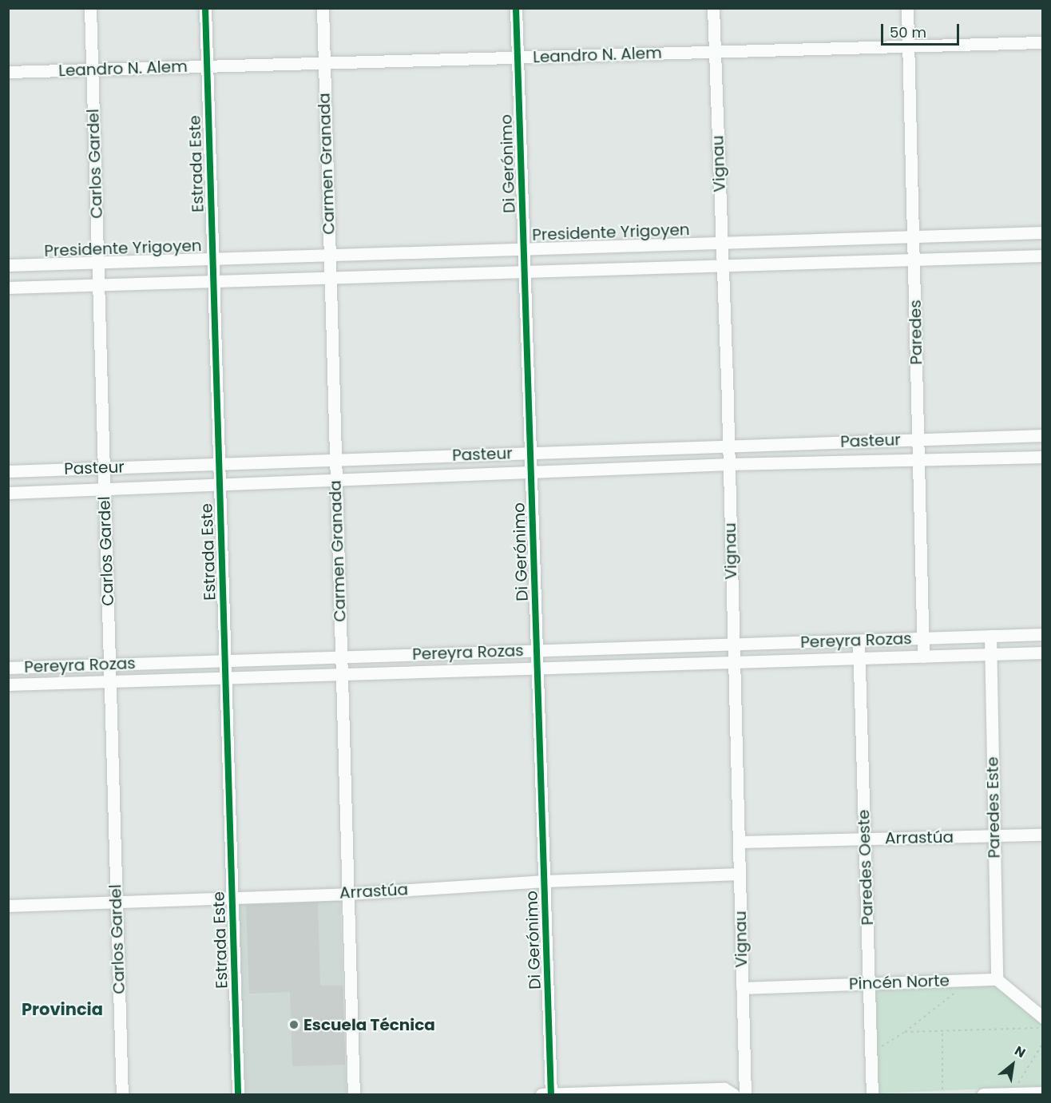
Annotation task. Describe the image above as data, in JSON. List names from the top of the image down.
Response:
{
  "streets": {
    "street": [
      "Leandro N. Alem",
      "Carlos Gardel",
      "Estrada Este",
      "Carmen Granada",
      "Di Gerónimo",
      "Vignau",
      "Presidente Yrigoyen",
      "Paredes",
      "Pasteur",
      "Pereyra Rozas",
      "Paredes Este",
      "Arrastúa",
      "Paredes Oeste",
      "Pincén Norte"
    ]
  },
  "crossings": [
    ["Leandro N. Alem", "Carlos Gardel"],
    ["Leandro N. Alem", "Estrada Este"],
    ["Leandro N. Alem", "Carmen Granada"],
    ["Leandro N. Alem", "Di Gerónimo"],
    ["Leandro N. Alem", "Vignau"],
    ["Leandro N. Alem", "Paredes"],
    ["Carlos Gardel", "Presidente Yrigoyen"],
    ["Carlos Gardel", "Pasteur"],
    ["Carlos Gardel", "Pereyra Rozas"],
    ["Carlos Gardel", "Arrastúa"],
    ["Estrada Este", "Presidente Yrigoyen"],
    ["Estrada Este", "Pasteur"],
    ["Estrada Este", "Pereyra Rozas"],
    ["Estrada Este", "Arrastúa"],
    ["Carmen Granada", "Presidente Yrigoyen"],
    ["Carmen Granada", "Pasteur"],
    ["Carmen Granada", "Pereyra Rozas"],
    ["Carmen Granada", "Arrastúa"],
    ["Di Gerónimo", "Presidente Yrigoyen"],
    ["Di Gerónimo", "Pasteur"],
    ["Di Gerónimo", "Pereyra Rozas"],
    ["Di Gerónimo", "Arrastúa"],
    ["Vignau", "Presidente Yrigoyen"],
    ["Vignau", "Pasteur"],
    ["Vignau", "Pereyra Rozas"],
    ["Vignau", "Arrastúa"],
    ["Vignau", "Pincén Norte"],
    ["Presidente Yrigoyen", "Paredes"],
    ["Paredes", "Pasteur"],
    ["Paredes", "Pereyra Rozas"],
    ["Pereyra Rozas", "Paredes Este"],
    ["Pereyra Rozas", "Paredes Oeste"],
    ["Paredes Este", "Arrastúa"],
    ["Paredes Este", "Pincén Norte"],
    ["Arrastúa", "Paredes Oeste"],
    ["Paredes Oeste", "Pincén Norte"]
  ],
  "districts": ["Provincia"],
  "places": ["Escuela Técnica"],
  "scale_bar": "50 m",
  "north": "top right"
}
